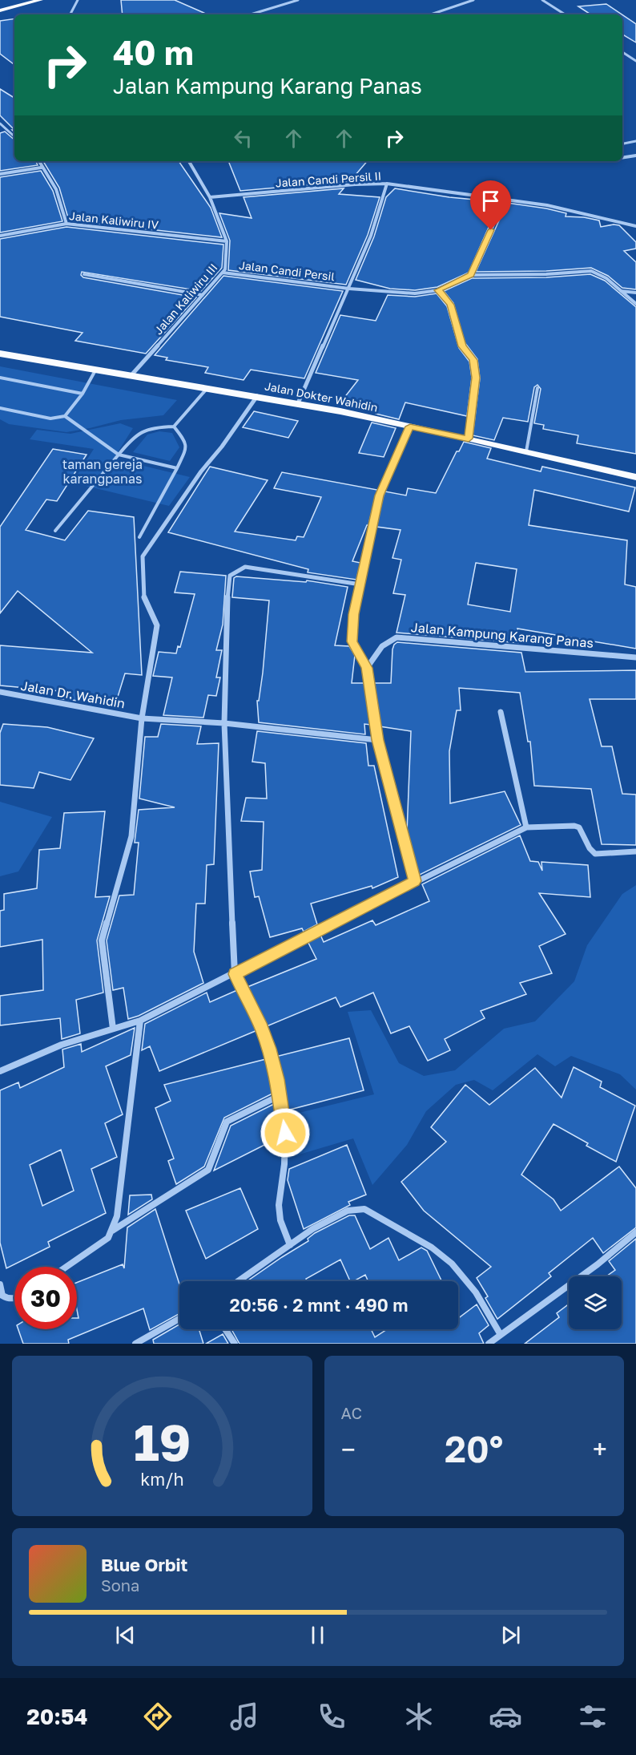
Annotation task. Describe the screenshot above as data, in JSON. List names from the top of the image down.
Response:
{
  "streets": {
    "highway": ["Jalan Dokter Wahidin"],
    "street": [
      "Jalan Candi Persil II",
      "Jalan Kaliwiru IV",
      "Jalan Candi Persil",
      "Jalan Kaliwiru III",
      "Jalan Kampung Karang Panas",
      "Jalan Dr. Wahidin"
    ]
  },
  "crossings": [
    ["Jalan Candi Persil II", "Jalan Candi Persil"],
    ["Jalan Candi Persil II", "Jalan Kaliwiru III"],
    ["Jalan Kaliwiru IV", "Jalan Kaliwiru III"],
    ["Jalan Candi Persil", "Jalan Kaliwiru III"],
    ["Jalan Candi Persil", "Jalan Dokter Wahidin"],
    ["Jalan Kaliwiru III", "Jalan Dokter Wahidin"]
  ],
  "parks": ["taman gereja karangpanas"],
  "page": {
    "turn": ["40 m", "Jalan Kampung Karang Panas"],
    "limit": "30",
    "trip": "20:56 · 2 mnt · 490 m",
    "tile": "AC",
    "heat": ["−", "20°", "+"],
    "song": ["Blue Orbit", "Sona"],
    "tabs": "20:54",
    "gauge": ["19", "km/h"]
  }
}
